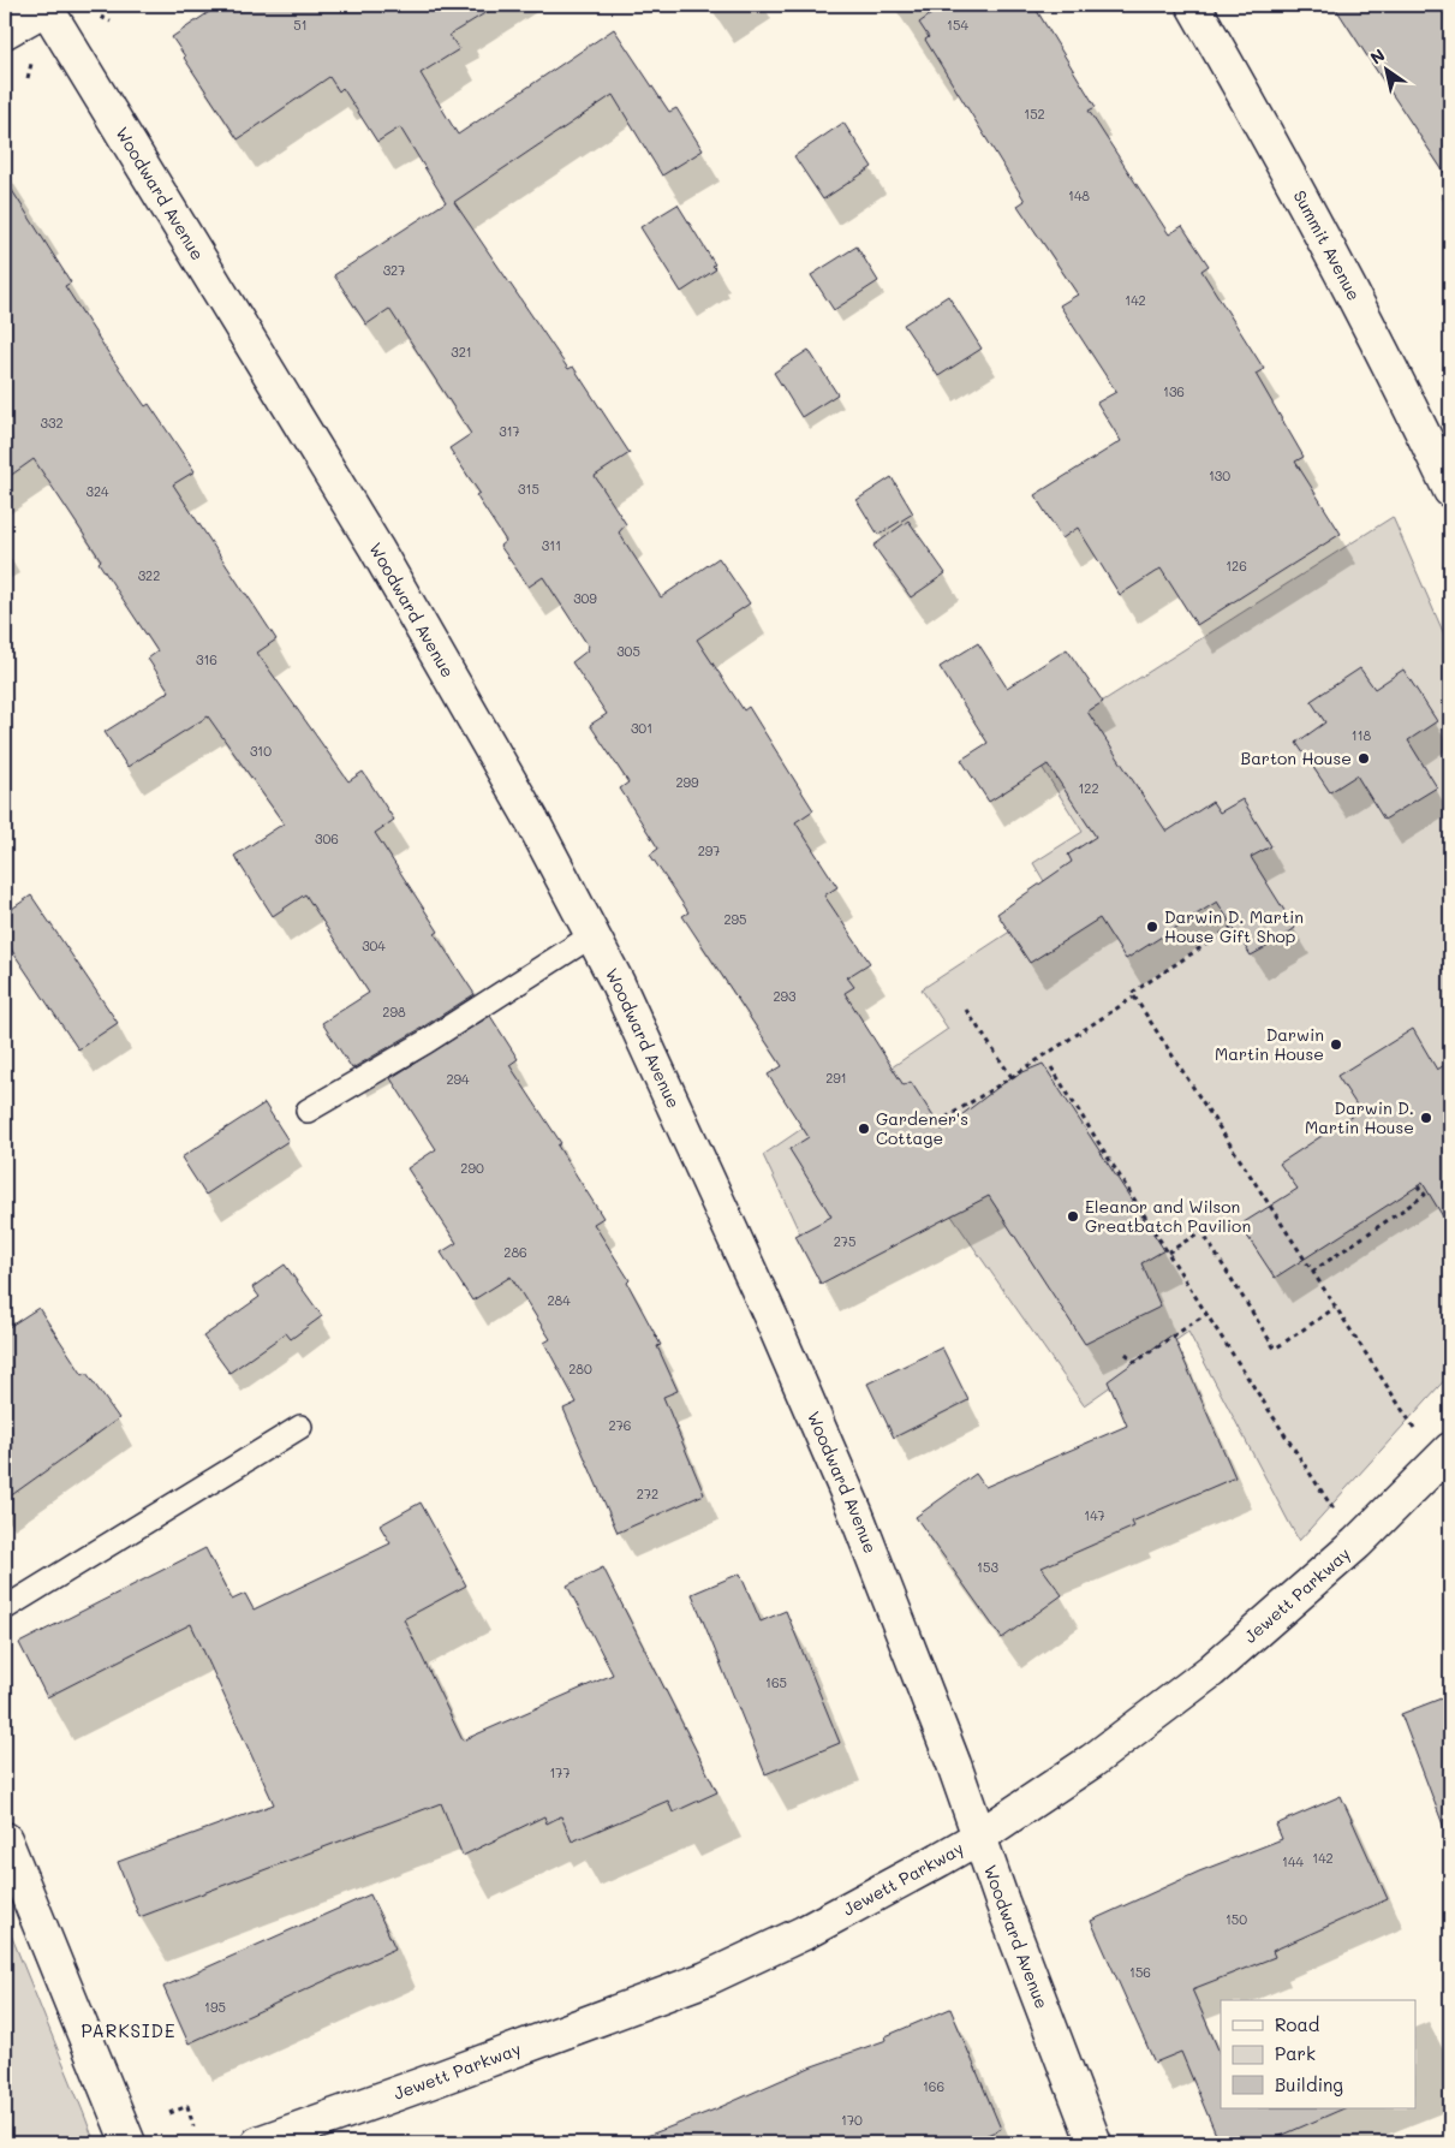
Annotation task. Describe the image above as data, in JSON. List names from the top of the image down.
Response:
{
  "streets": {
    "street": ["Woodward Avenue", "Summit Avenue", "Jewett Parkway"]
  },
  "crossings": [
    ["Woodward Avenue", "Jewett Parkway"]
  ],
  "districts": ["PARKSIDE"],
  "places": [
    "Barton House",
    "Darwin D. Martin House Gift Shop",
    "Darwin Martin House",
    "Darwin D. Martin House",
    "Gardener's Cottage",
    "Eleanor and Wilson Greatbatch Pavilion"
  ],
  "house_numbers": [
    "51",
    "154",
    "152",
    "148",
    "327",
    "142",
    "321",
    "136",
    "332",
    "317",
    "130",
    "315",
    "324",
    "311",
    "126",
    "322",
    "309",
    "305",
    "316",
    "301",
    "118",
    "310",
    "299",
    "122",
    "306",
    "297",
    "295",
    "304",
    "293",
    "298",
    "291",
    "294",
    "290",
    "275",
    "286",
    "284",
    "280",
    "276",
    "272",
    "147",
    "153",
    "165",
    "177",
    "142",
    "144",
    "150",
    "156",
    "195",
    "166",
    "170"
  ],
  "legend": ["Road", "Park", "Building"],
  "north": "top left"
}
